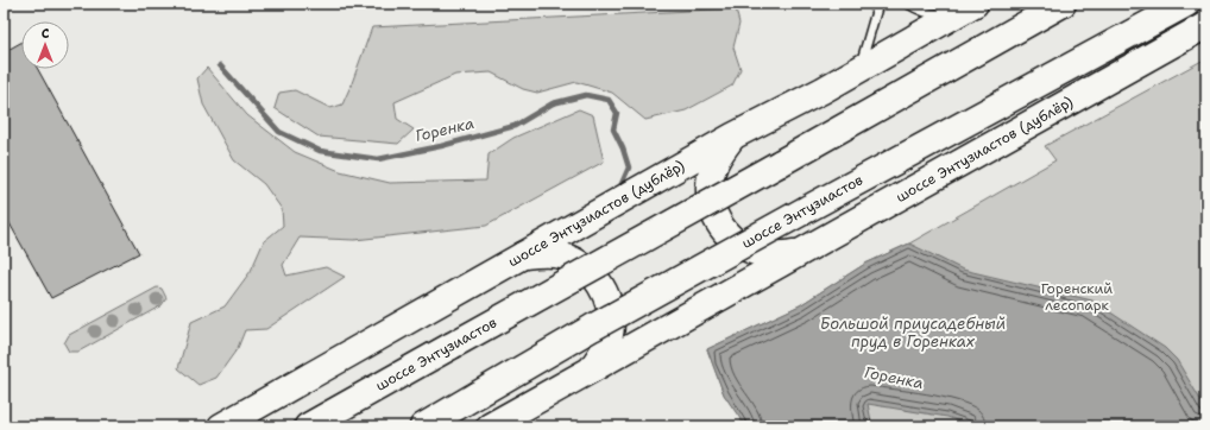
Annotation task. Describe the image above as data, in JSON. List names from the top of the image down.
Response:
{
  "streets": {
    "main road": ["шоссе Энтузиастов (дублёр)", "шоссе Энтузиастов"]
  },
  "water": ["Горенка", "Большой приусадебный пруд в Горенках"],
  "parks": ["Горенский лесопарк"],
  "north": "top"
}
